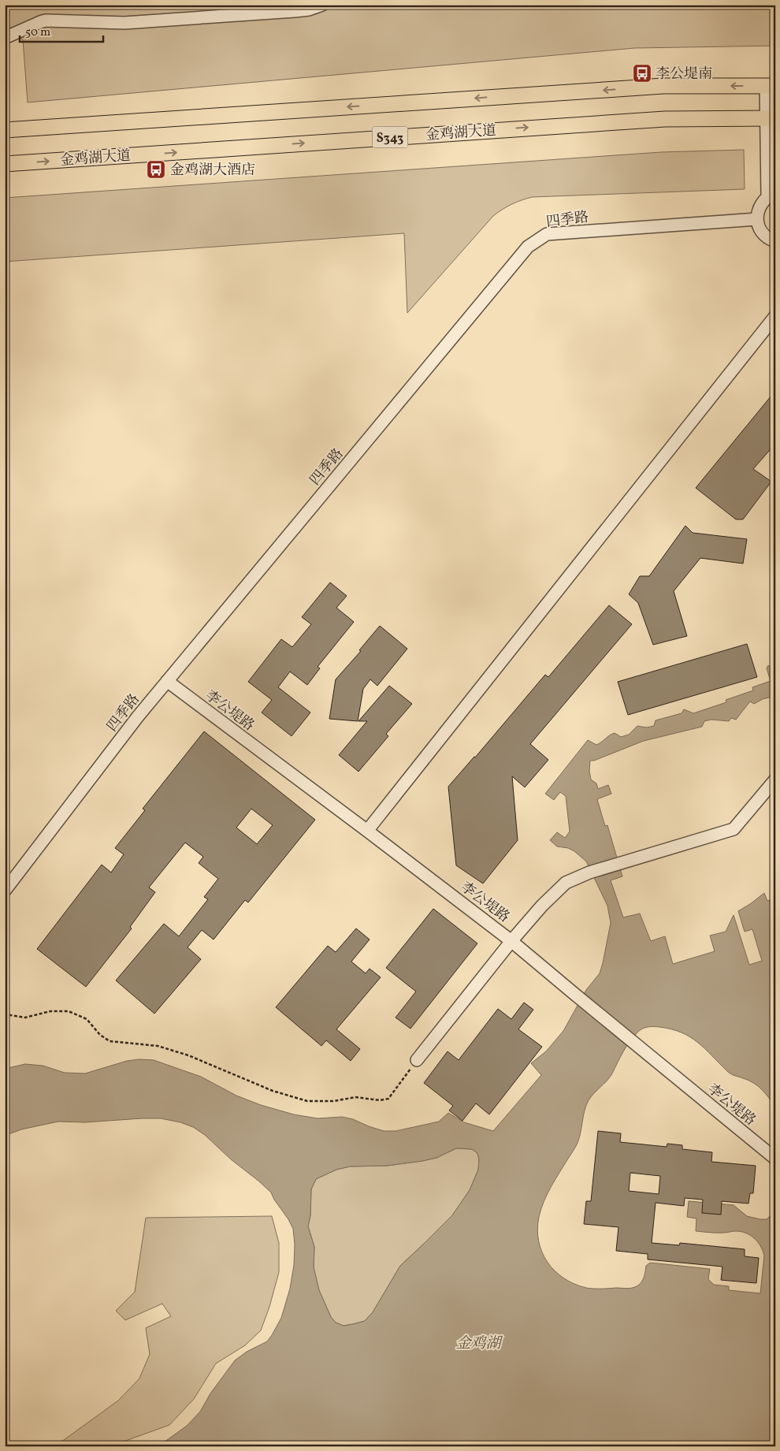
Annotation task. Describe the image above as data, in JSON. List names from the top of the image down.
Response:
{
  "streets": {
    "main road": ["金鸡湖大道", "S343"],
    "street": ["四季路", "李公堤路"]
  },
  "crossings": [
    ["四季路", "李公堤路"]
  ],
  "water": ["金鸡湖"],
  "places": {
    "bus stop": ["李公堤南", "金鸡湖大酒店"]
  },
  "scale_bar": "50 m"
}
